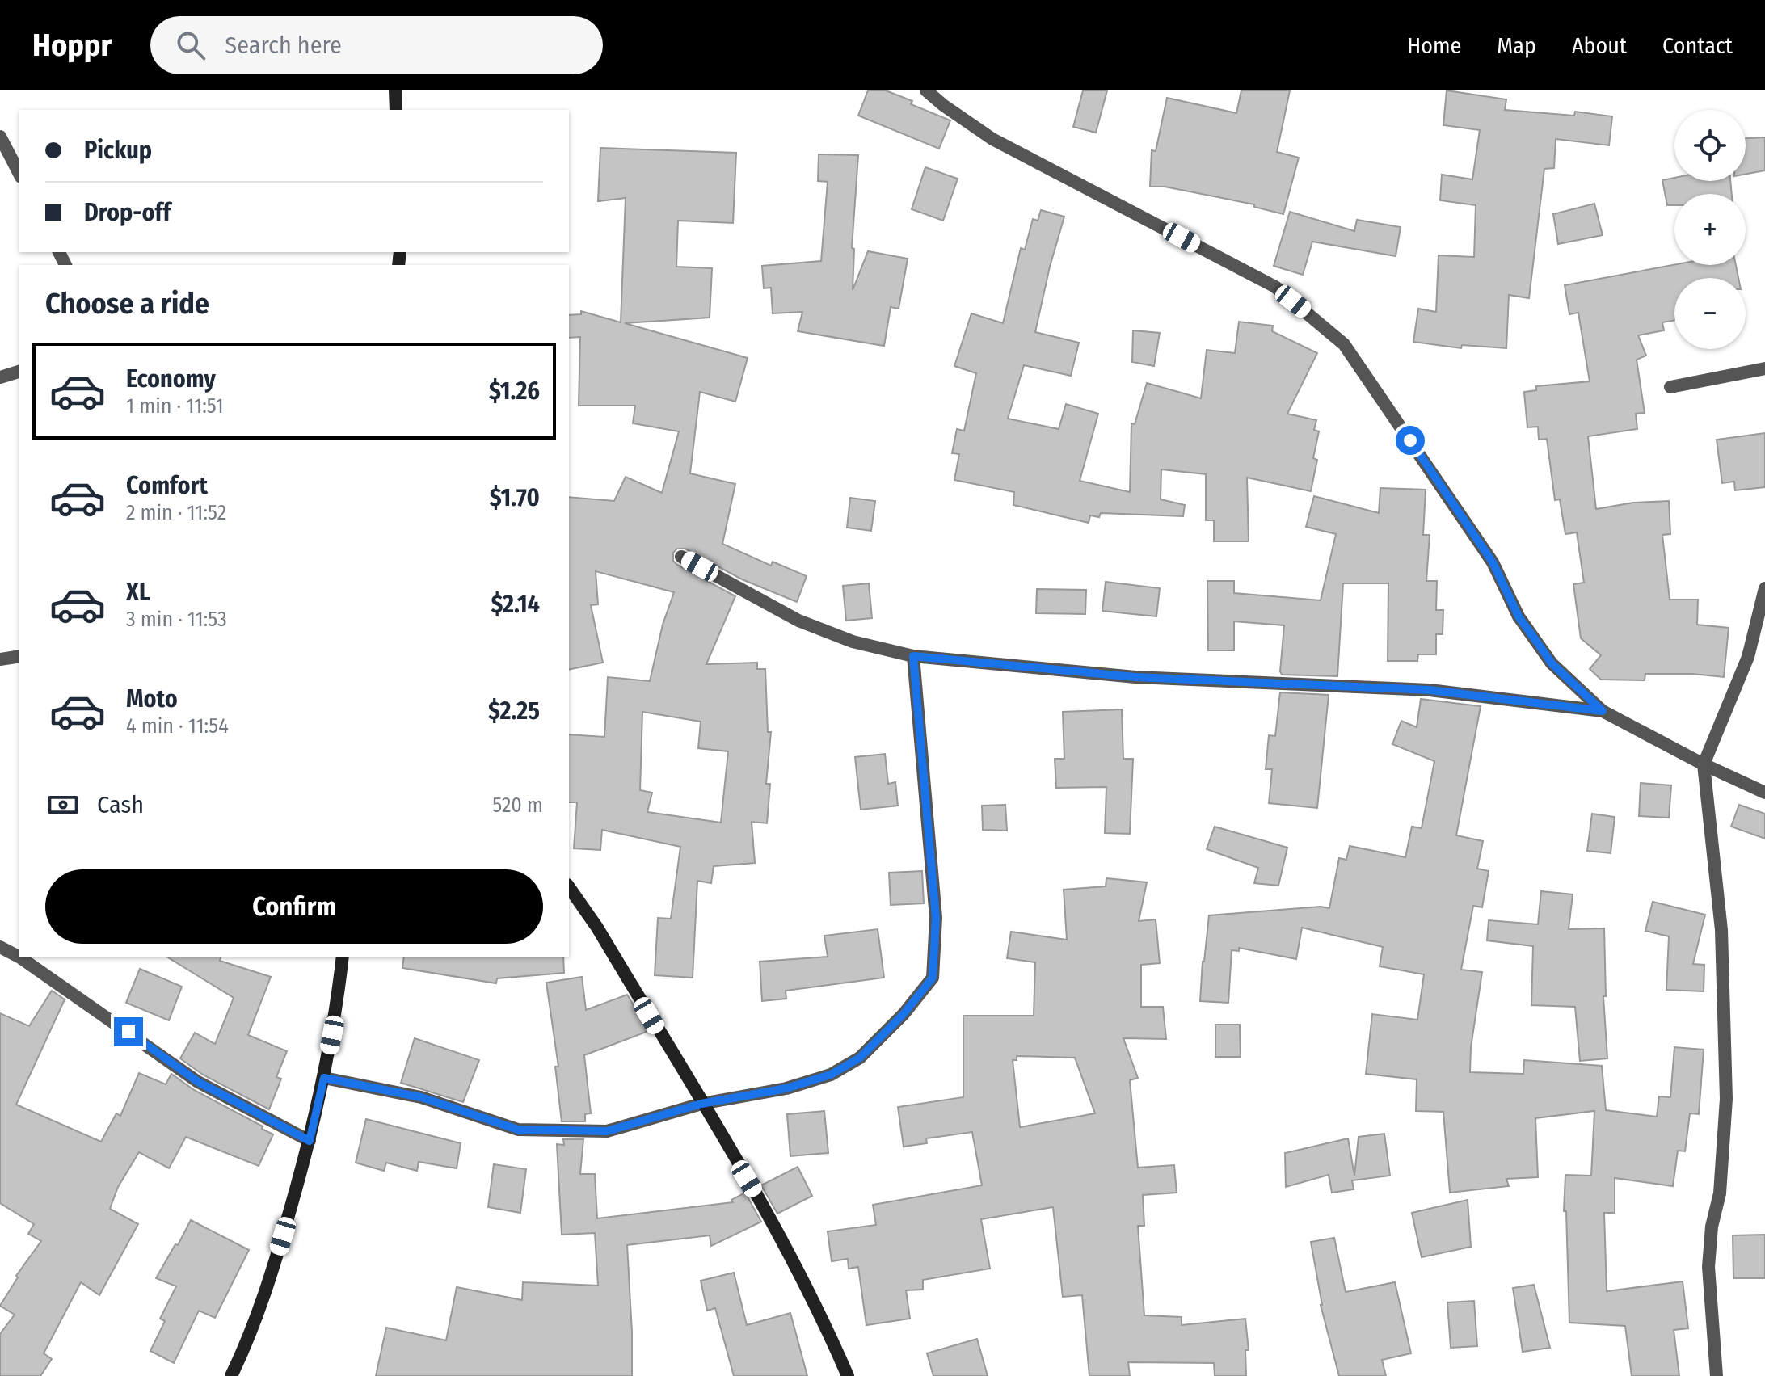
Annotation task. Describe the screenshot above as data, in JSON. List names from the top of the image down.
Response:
{
  "page": {
    "header": "Hoppr",
    "search": "Search here",
    "nav": [
      "Home",
      "Map",
      "About",
      "Contact"
    ],
    "map_buttons": ["+", "−"],
    "banner": ["Pickup", "Drop-off"],
    "heading": "Choose a ride",
    "list": [
      {
        "name": "Economy",
        "note": "1 min · 11:51",
        "value": "$1.26"
      },
      {
        "name": "Comfort",
        "note": "2 min · 11:52",
        "value": "$1.70"
      },
      {
        "name": "XL",
        "note": "3 min · 11:53",
        "value": "$2.14"
      },
      {
        "name": "Moto",
        "note": "4 min · 11:54",
        "value": "$2.25"
      }
    ],
    "pay": ["Cash", "520 m"],
    "buttons": "Confirm"
  }
}
